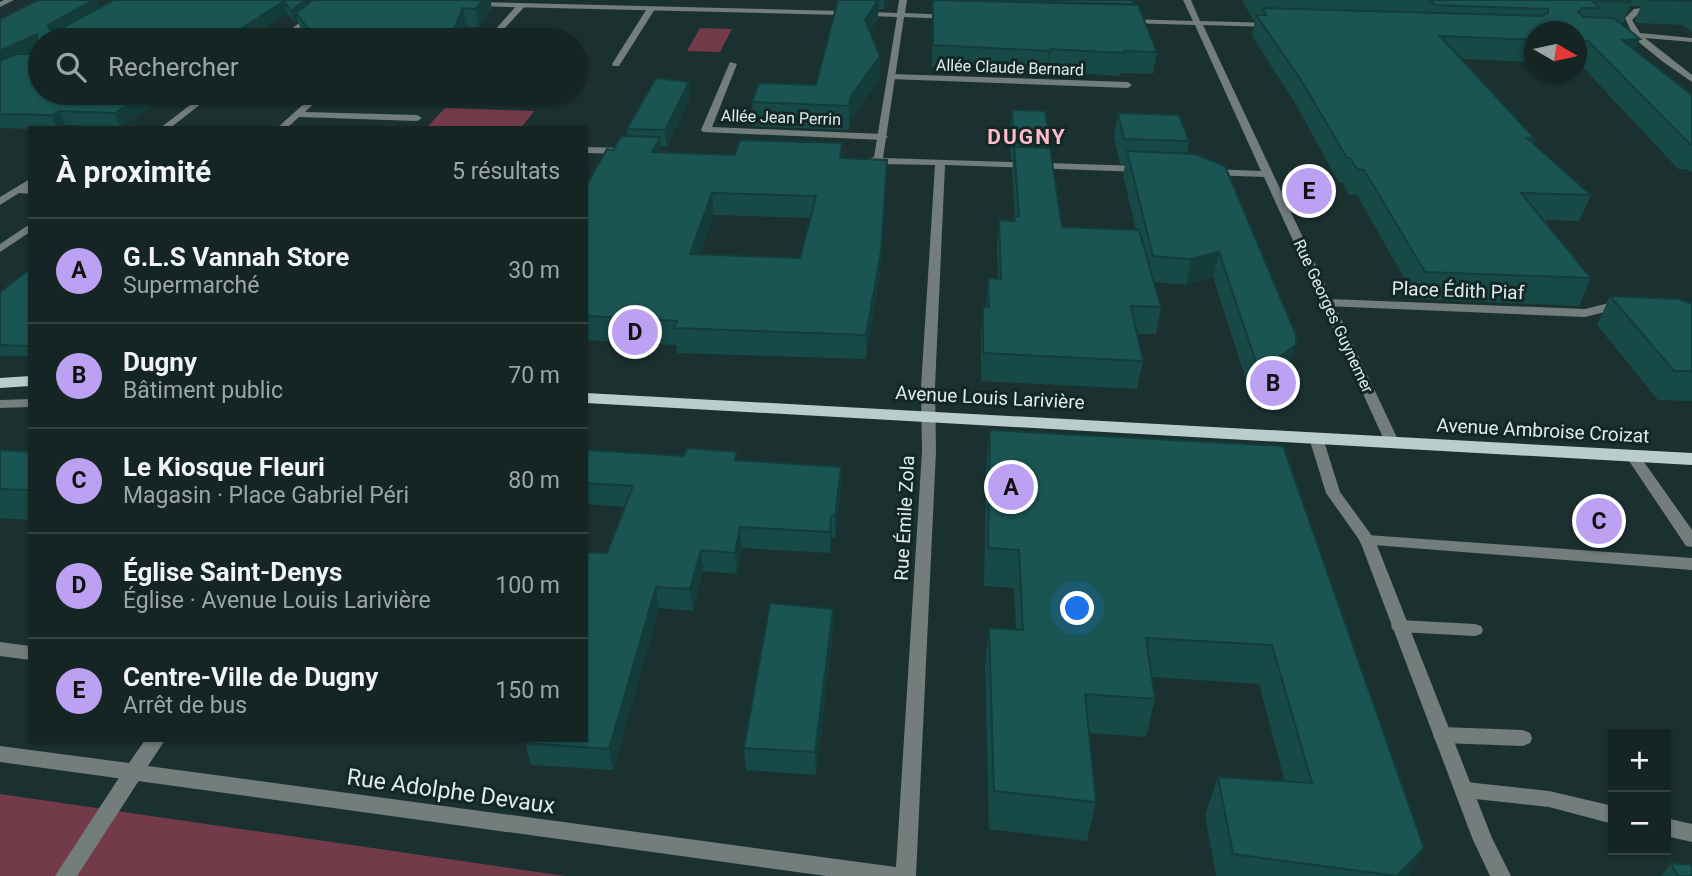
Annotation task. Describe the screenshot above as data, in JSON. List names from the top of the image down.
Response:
{
  "streets": {
    "main road": ["Avenue Louis Larivière", "Avenue Ambroise Croizat"],
    "street": [
      "Allée Claude Bernard",
      "Allée Jean Perrin",
      "Place Édith Piaf",
      "Rue Georges Guynemer",
      "Rue Émile Zola",
      "Rue Adolphe Devaux"
    ]
  },
  "crossings": [
    ["Place Édith Piaf", "Rue Georges Guynemer"],
    ["Rue Georges Guynemer", "Avenue Louis Larivière"],
    ["Rue Georges Guynemer", "Avenue Ambroise Croizat"],
    ["Avenue Louis Larivière", "Avenue Ambroise Croizat"],
    ["Avenue Louis Larivière", "Rue Émile Zola"]
  ],
  "districts": ["DUGNY"],
  "north": "right",
  "page": {
    "search": "Rechercher",
    "heading": ["À proximité", "5 résultats"],
    "pins": [
      "E",
      "D",
      "B",
      "A",
      "C"
    ],
    "list": [
      {
        "mark": "A",
        "name": "G.L.S Vannah Store",
        "note": "Supermarché",
        "value": "30 m"
      },
      {
        "mark": "B",
        "name": "Dugny",
        "note": "Bâtiment public",
        "value": "70 m"
      },
      {
        "mark": "C",
        "name": "Le Kiosque Fleuri",
        "note": "Magasin · Place Gabriel Péri",
        "value": "80 m"
      },
      {
        "mark": "D",
        "name": "Église Saint-Denys",
        "note": "Église · Avenue Louis Larivière",
        "value": "100 m"
      },
      {
        "mark": "E",
        "name": "Centre-Ville de Dugny",
        "note": "Arrêt de bus",
        "value": "150 m"
      }
    ],
    "map_buttons": ["+", "−"]
  }
}
